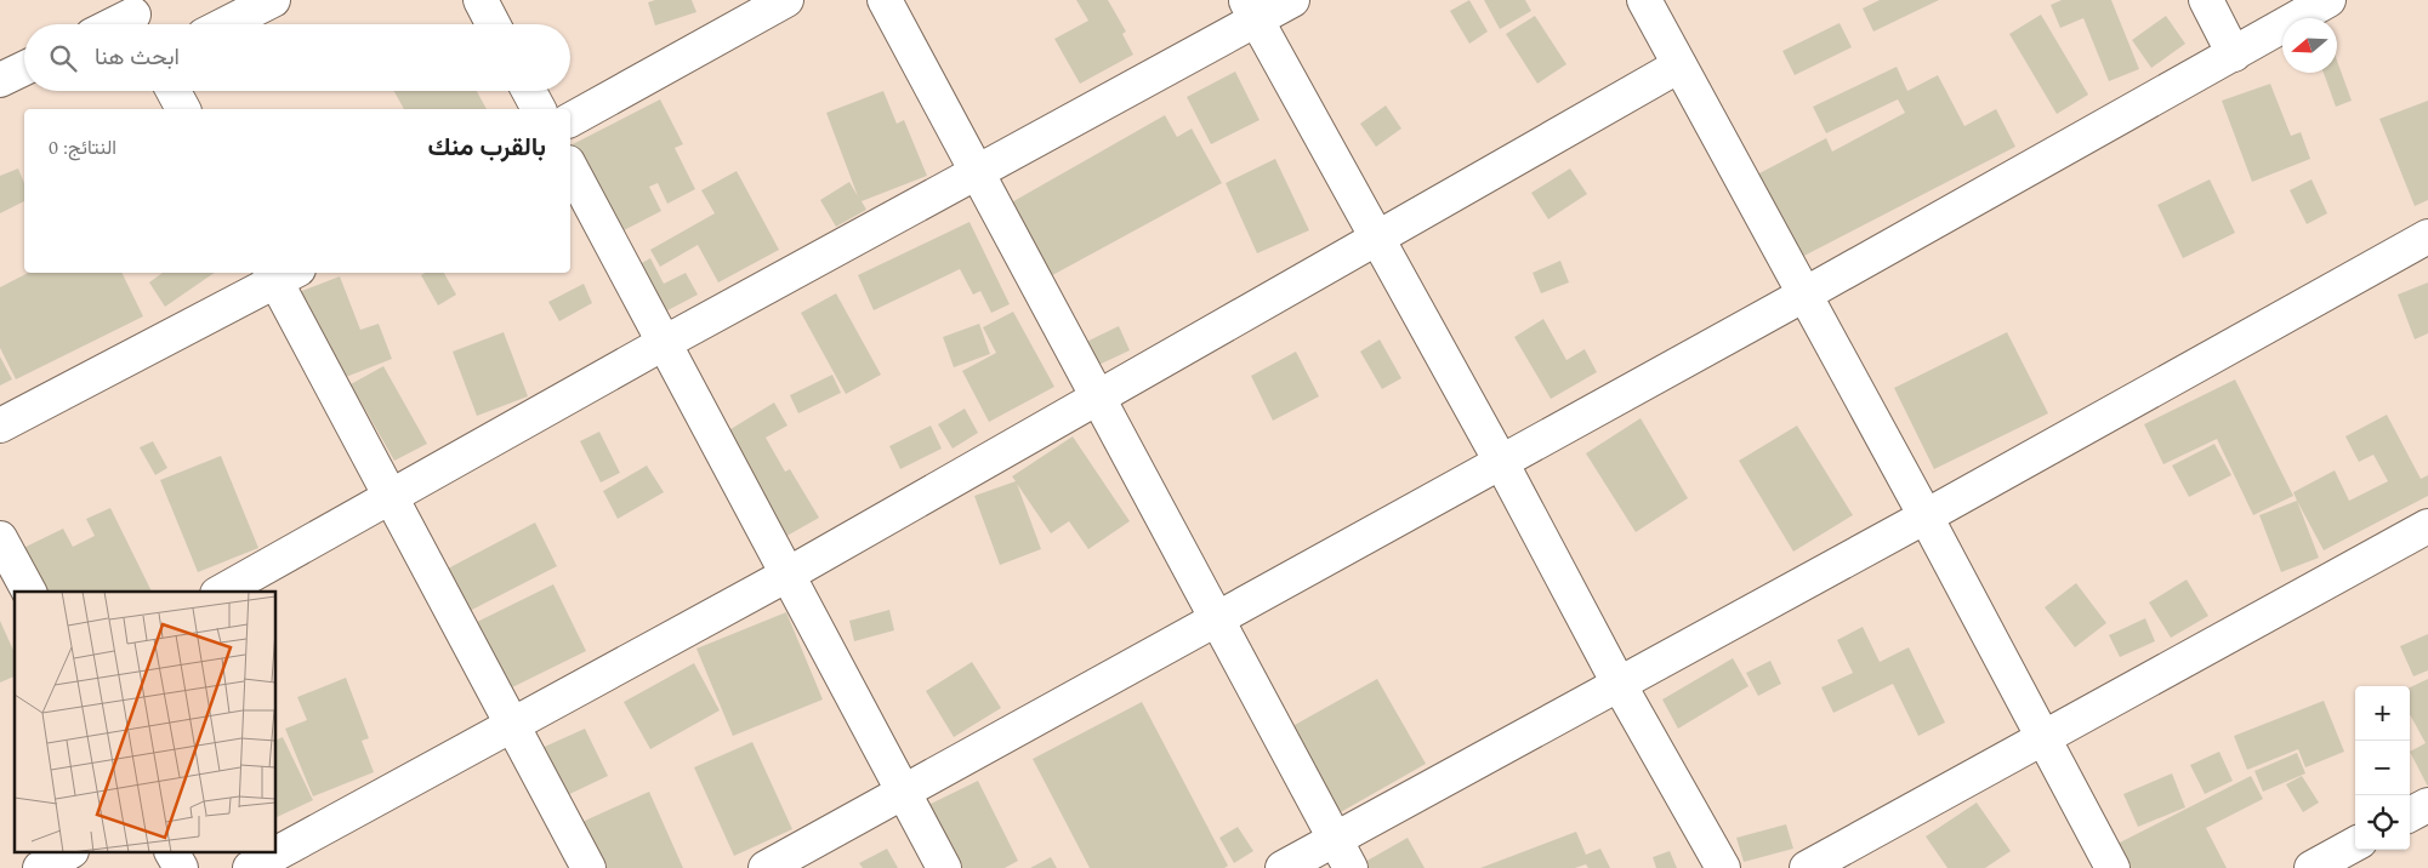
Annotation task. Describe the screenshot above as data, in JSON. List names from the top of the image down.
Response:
{
  "north": "left",
  "page": {
    "search": "ابحث هنا",
    "heading": ["بالقرب منك", "النتائج: 0"],
    "map_buttons": ["+", "−"]
  }
}
